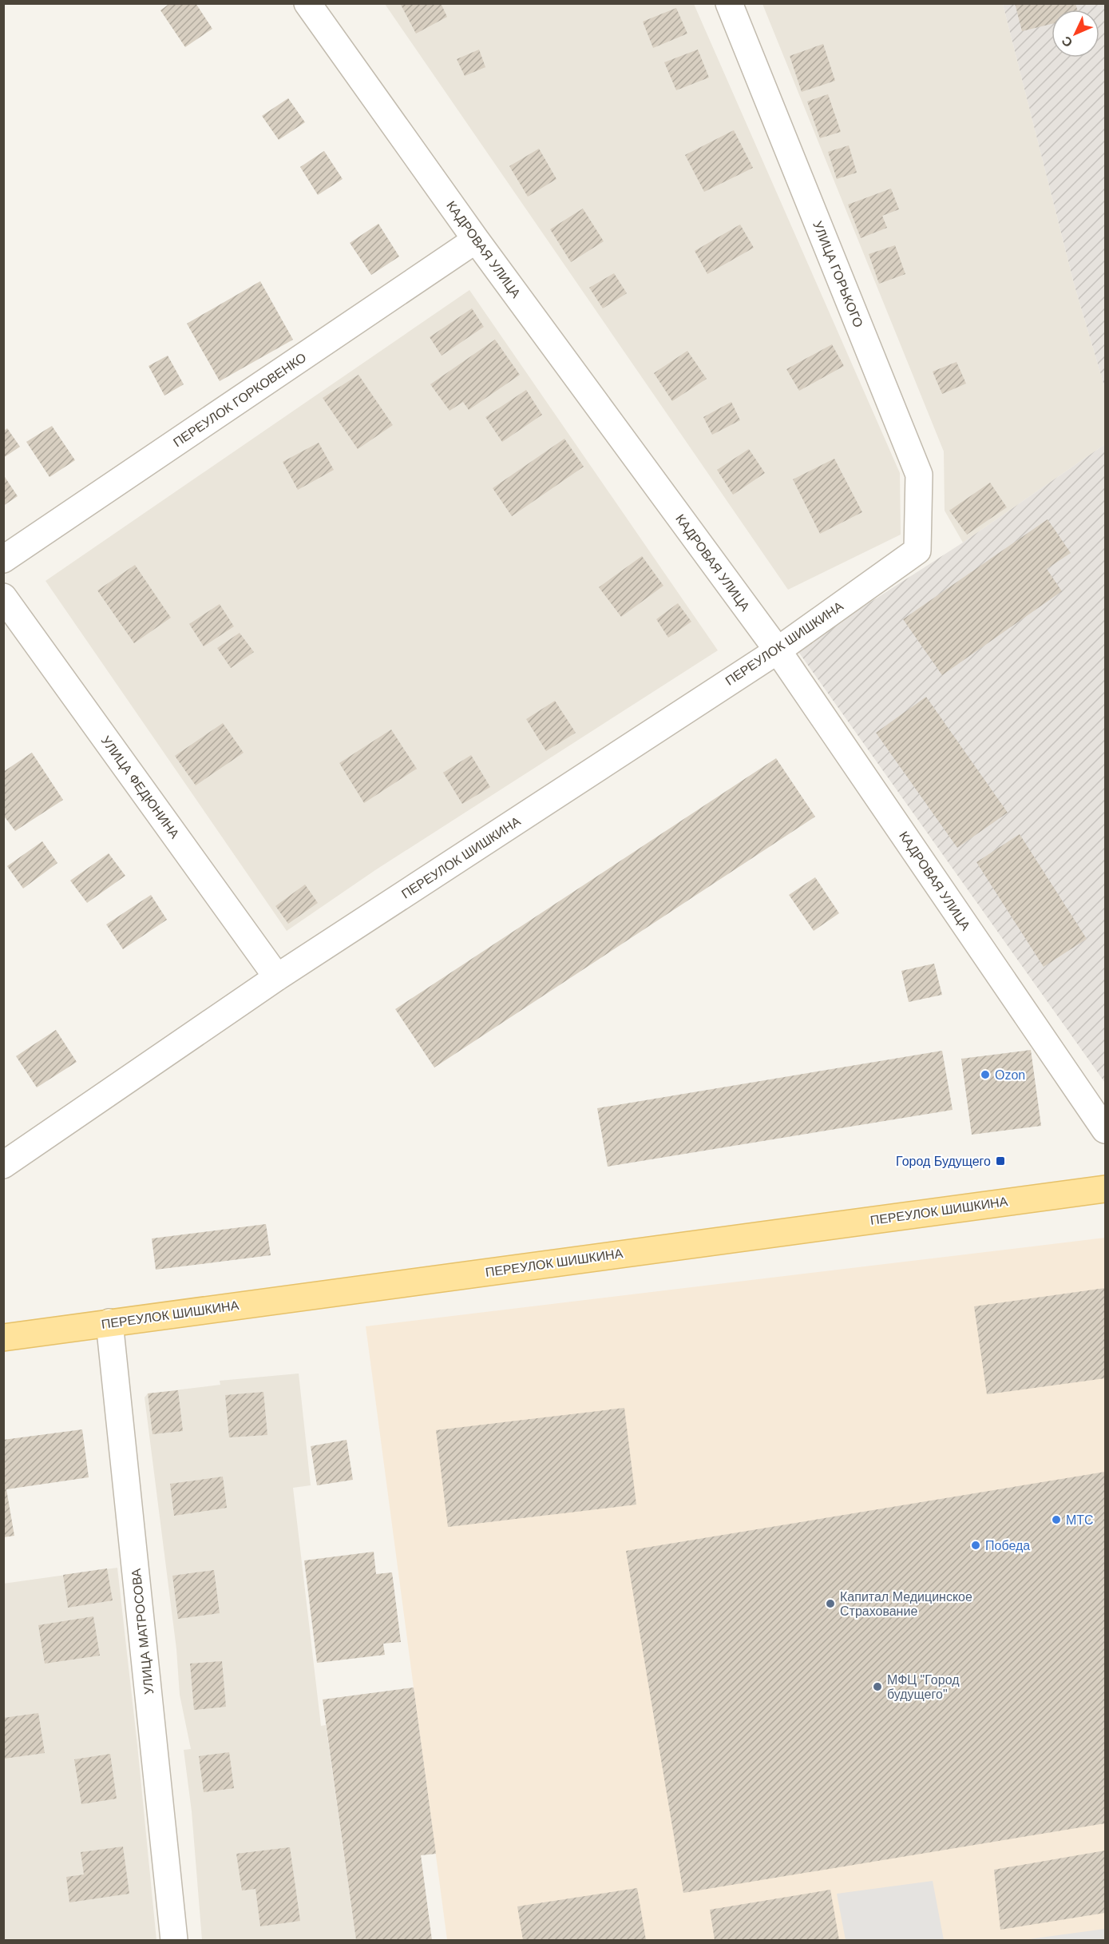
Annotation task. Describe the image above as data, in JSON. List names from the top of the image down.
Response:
{
  "streets": {
    "main road": ["ПЕРЕУЛОК ШИШКИНА"],
    "street": [
      "КАДРОВАЯ УЛИЦА",
      "УЛИЦА ГОРЬКОГО",
      "ПЕРЕУЛОК ГОРКОВЕНКО",
      "УЛИЦА ФЕДЮНИНА",
      "УЛИЦА МАТРОСОВА"
    ]
  },
  "crossings": [
    ["КАДРОВАЯ УЛИЦА", "ПЕРЕУЛОК ГОРКОВЕНКО"],
    ["КАДРОВАЯ УЛИЦА", "ПЕРЕУЛОК ШИШКИНА"],
    ["УЛИЦА ГОРЬКОГО", "ПЕРЕУЛОК ШИШКИНА"],
    ["ПЕРЕУЛОК ШИШКИНА", "УЛИЦА ФЕДЮНИНА"],
    ["ПЕРЕУЛОК ШИШКИНА", "УЛИЦА МАТРОСОВА"]
  ],
  "places": {
    "other": [
      "Ozon",
      "МТС",
      "Победа",
      "Капитал Медицинское Страхование",
      "МФЦ \"Город будущего\""
    ],
    "transit": ["Город Будущего"]
  },
  "north": "bottom left"
}
